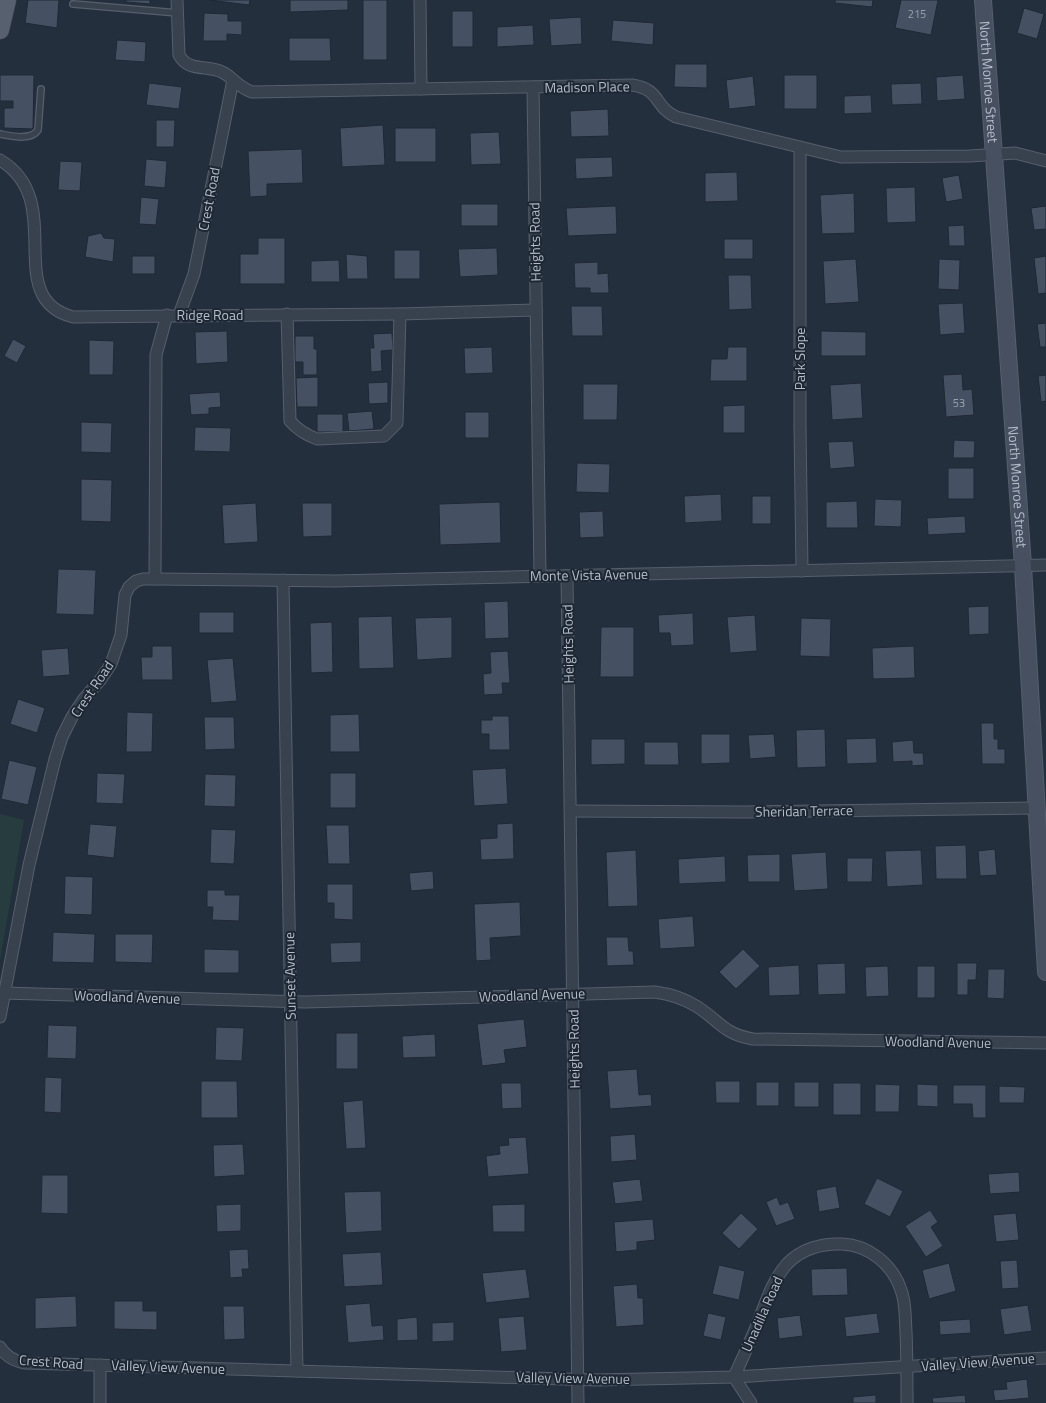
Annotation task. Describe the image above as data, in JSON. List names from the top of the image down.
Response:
{
  "streets": {
    "main road": ["North Monroe Street"],
    "street": [
      "Madison Place",
      "Crest Road",
      "Heights Road",
      "Ridge Road",
      "Park Slope",
      "Monte Vista Avenue",
      "Sheridan Terrace",
      "Sunset Avenue",
      "Woodland Avenue",
      "Unadilla Road",
      "Valley View Avenue"
    ]
  },
  "crossings": [
    ["North Monroe Street", "Madison Place"],
    ["North Monroe Street", "Monte Vista Avenue"],
    ["North Monroe Street", "Sheridan Terrace"],
    ["Madison Place", "Crest Road"],
    ["Madison Place", "Heights Road"],
    ["Madison Place", "Park Slope"],
    ["Crest Road", "Ridge Road"],
    ["Crest Road", "Monte Vista Avenue"],
    ["Crest Road", "Woodland Avenue"],
    ["Crest Road", "Valley View Avenue"],
    ["Heights Road", "Ridge Road"],
    ["Heights Road", "Monte Vista Avenue"],
    ["Heights Road", "Sheridan Terrace"],
    ["Heights Road", "Woodland Avenue"],
    ["Heights Road", "Valley View Avenue"],
    ["Park Slope", "Monte Vista Avenue"],
    ["Monte Vista Avenue", "Sunset Avenue"],
    ["Sunset Avenue", "Woodland Avenue"],
    ["Sunset Avenue", "Valley View Avenue"],
    ["Unadilla Road", "Valley View Avenue"]
  ],
  "house_numbers": ["215", "53"]
}
